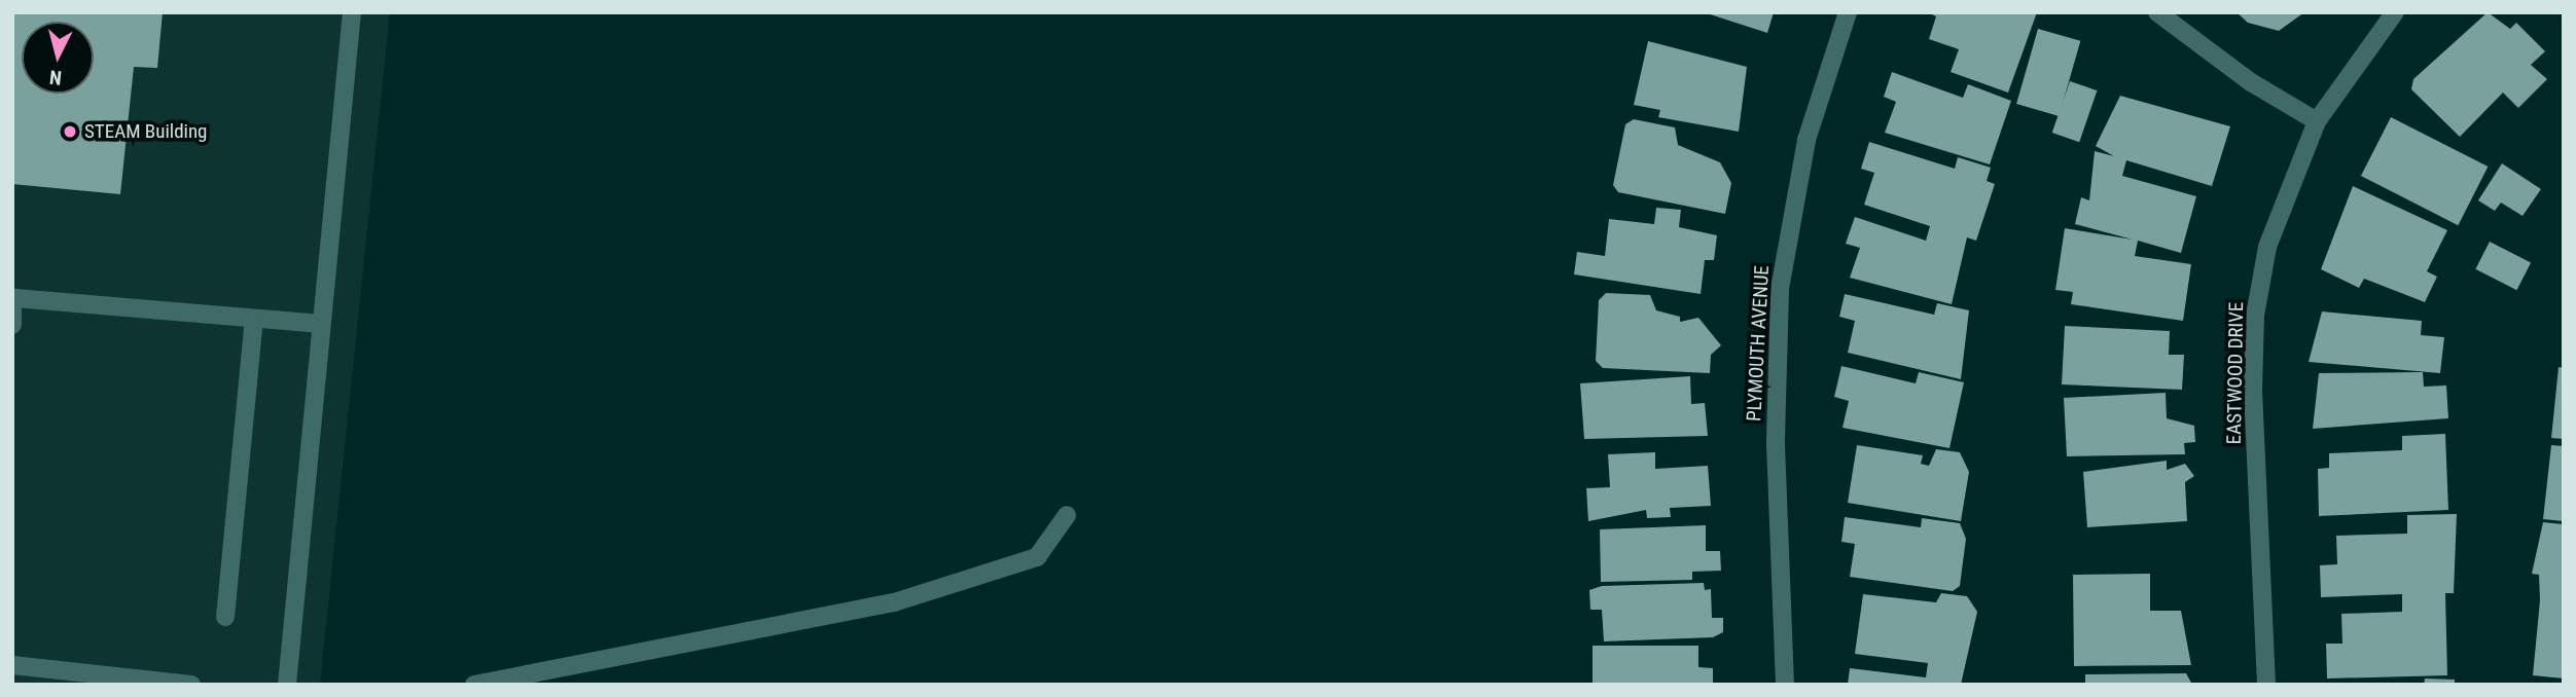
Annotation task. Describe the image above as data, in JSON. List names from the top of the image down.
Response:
{
  "streets": {
    "street": ["PLYMOUTH AVENUE", "EASTWOOD DRIVE"]
  },
  "places": ["STEAM Building"],
  "north": "bottom"
}
